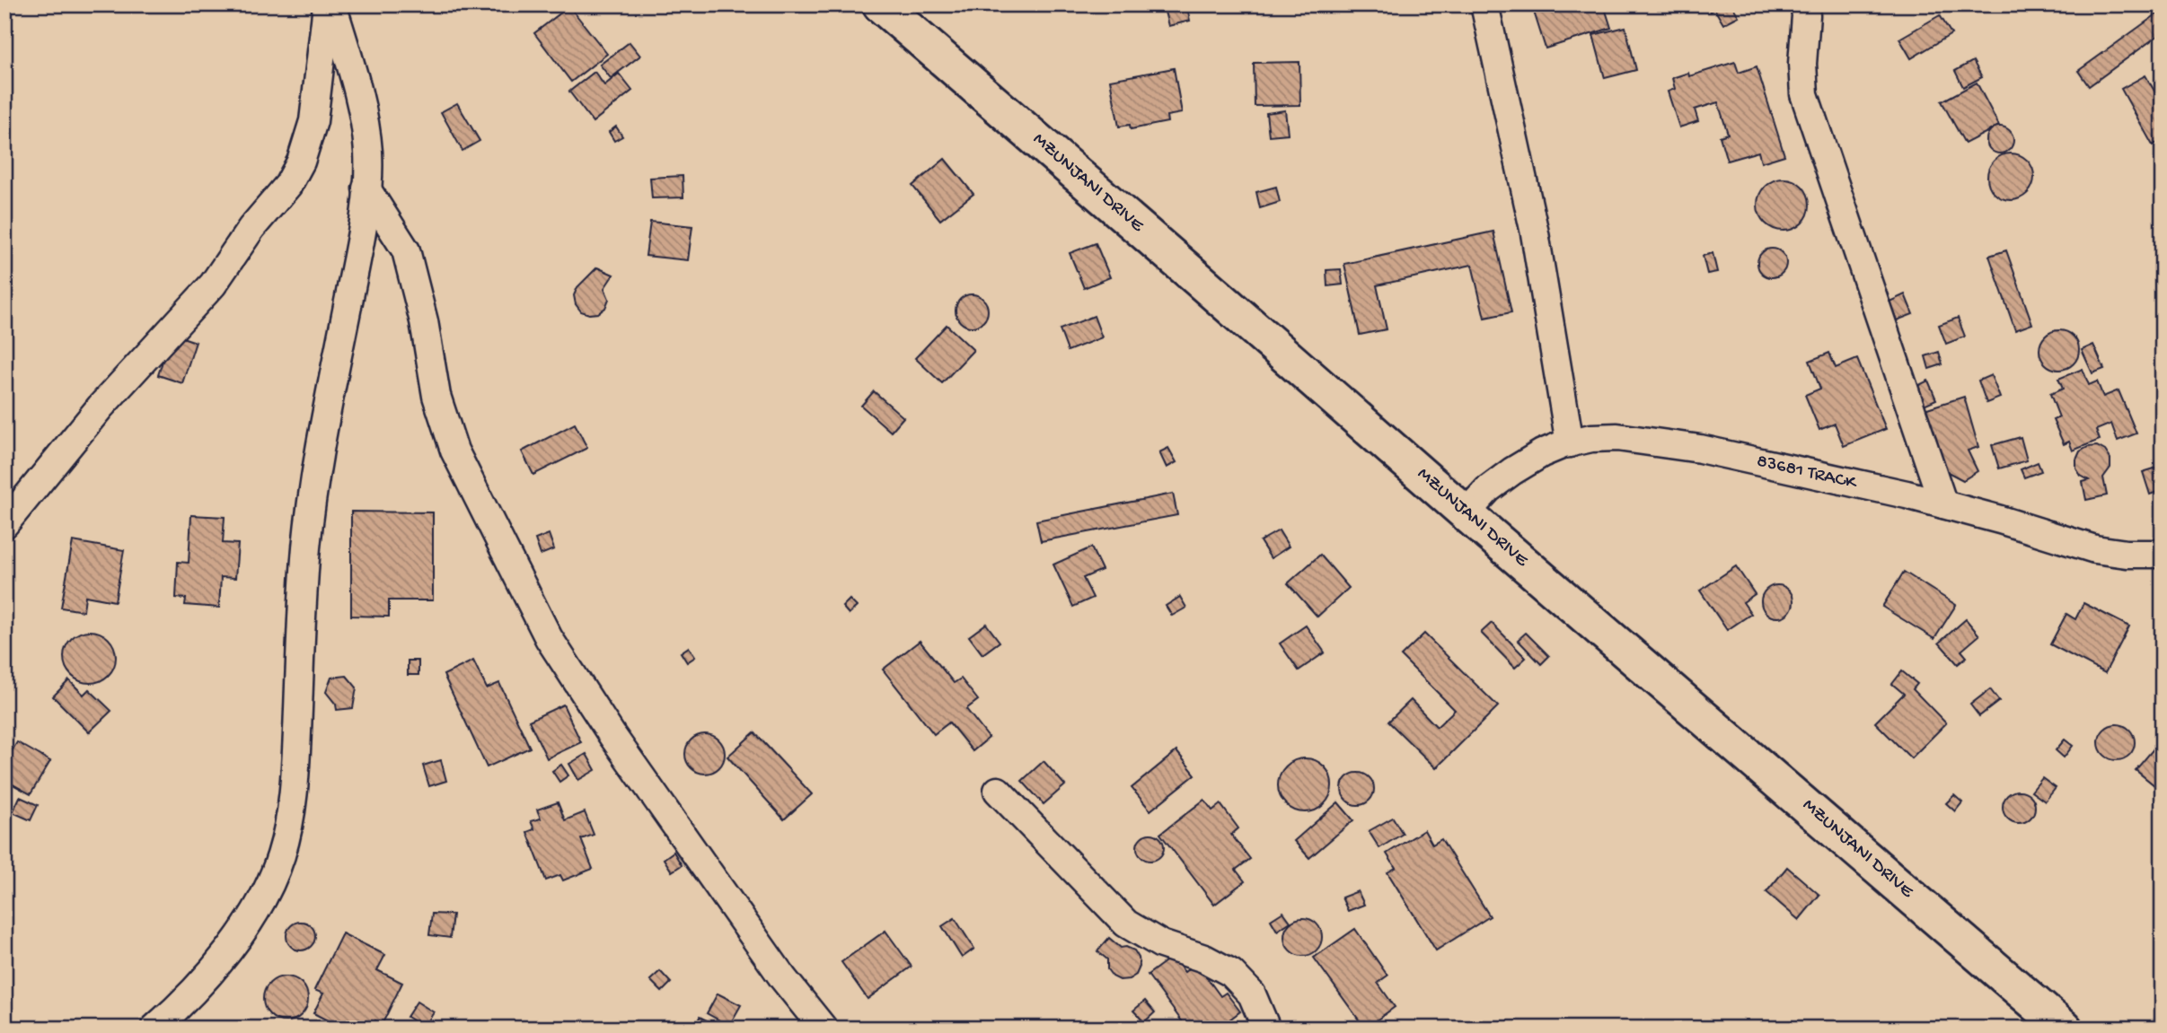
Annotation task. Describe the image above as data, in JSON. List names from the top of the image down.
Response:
{
  "streets": {
    "main road": ["MZUNJANI DRIVE"],
    "street": ["83681 TRACK"]
  },
  "crossings": [
    ["MZUNJANI DRIVE", "83681 TRACK"]
  ]
}
